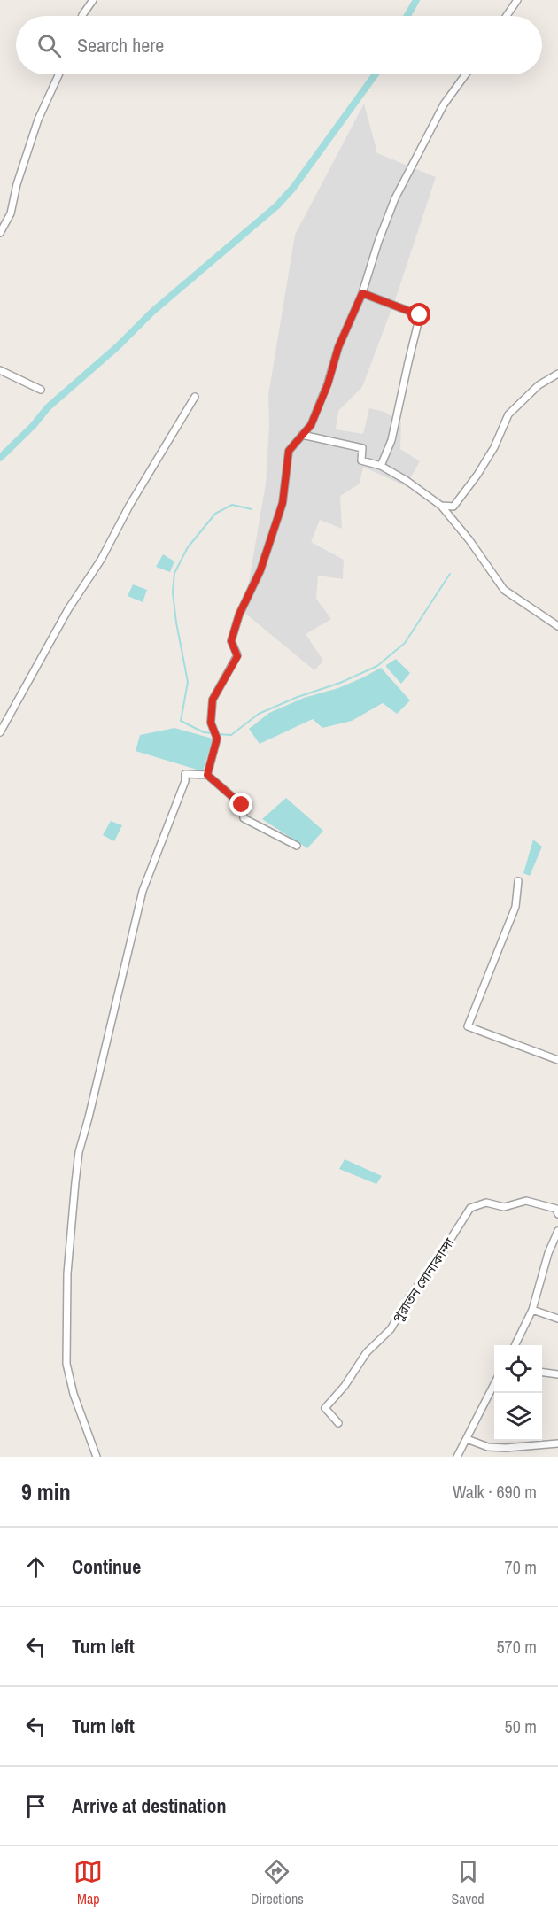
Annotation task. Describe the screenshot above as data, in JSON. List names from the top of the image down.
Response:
{
  "streets": {
    "street": ["পুরাতন সোনাকান্দা"]
  },
  "page": {
    "search": "Search here",
    "heading": ["9 min", "Walk · 690 m"],
    "list": [
      ["Continue", "70 m"],
      ["Turn left", "570 m"],
      ["Turn left", "50 m"],
      "Arrive at destination"
    ],
    "nav": ["Map", "Directions", "Saved"]
  }
}
